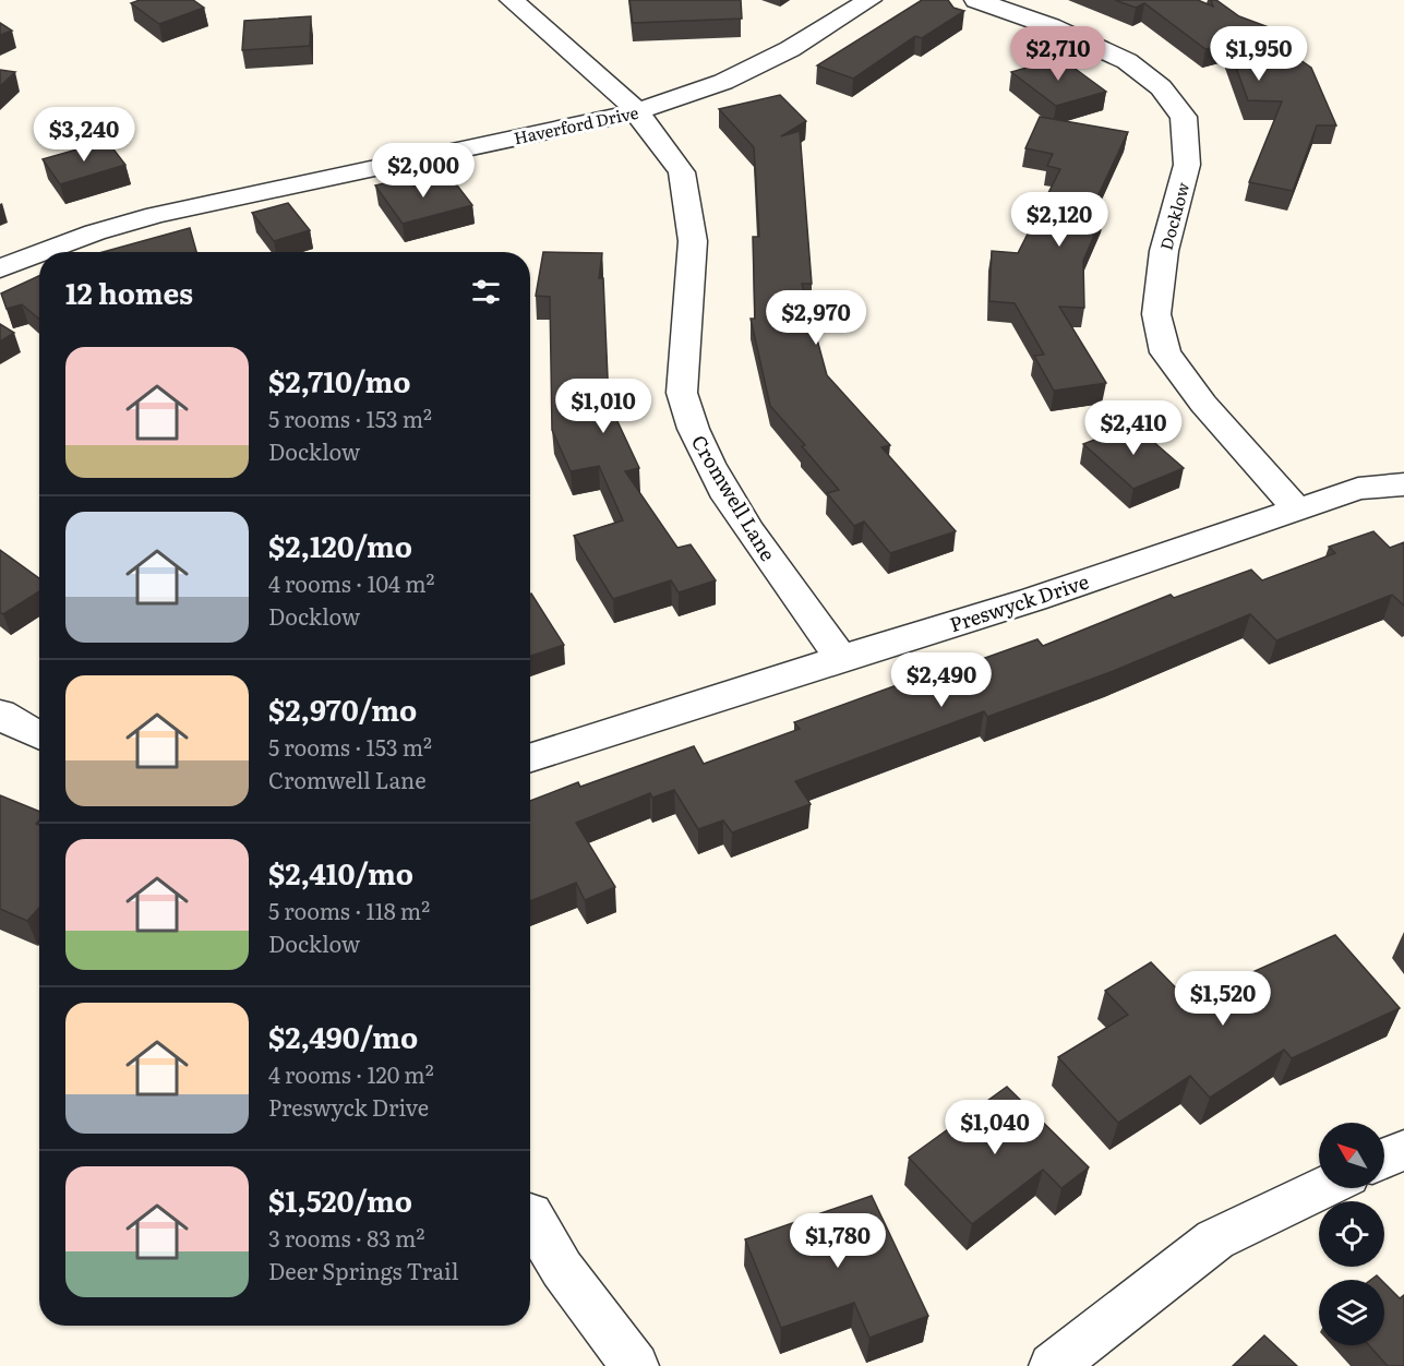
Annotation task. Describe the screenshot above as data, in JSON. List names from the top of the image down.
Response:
{
  "streets": {
    "street": [
      "Haverford Drive",
      "Docklow",
      "Cromwell Lane",
      "Preswyck Drive"
    ]
  },
  "crossings": [
    ["Haverford Drive", "Cromwell Lane"],
    ["Docklow", "Preswyck Drive"],
    ["Cromwell Lane", "Preswyck Drive"]
  ],
  "north": "top left",
  "page": {
    "price": [
      "$2,710",
      "$1,950",
      "$3,240",
      "$2,000",
      "$2,120",
      "$2,970",
      "$1,010",
      "$2,410",
      "$2,490",
      "$1,520",
      "$1,040",
      "$1,780"
    ],
    "heading": "12 homes",
    "list": [
      {
        "name": "$2,710/mo",
        "note": "5 rooms · 153 m² · Docklow"
      },
      {
        "name": "$2,120/mo",
        "note": "4 rooms · 104 m² · Docklow"
      },
      {
        "name": "$2,970/mo",
        "note": "5 rooms · 153 m² · Cromwell Lane"
      },
      {
        "name": "$2,410/mo",
        "note": "5 rooms · 118 m² · Docklow"
      },
      {
        "name": "$2,490/mo",
        "note": "4 rooms · 120 m² · Preswyck Drive"
      },
      {
        "name": "$1,520/mo",
        "note": "3 rooms · 83 m² · Deer Springs Trail"
      }
    ]
  }
}
